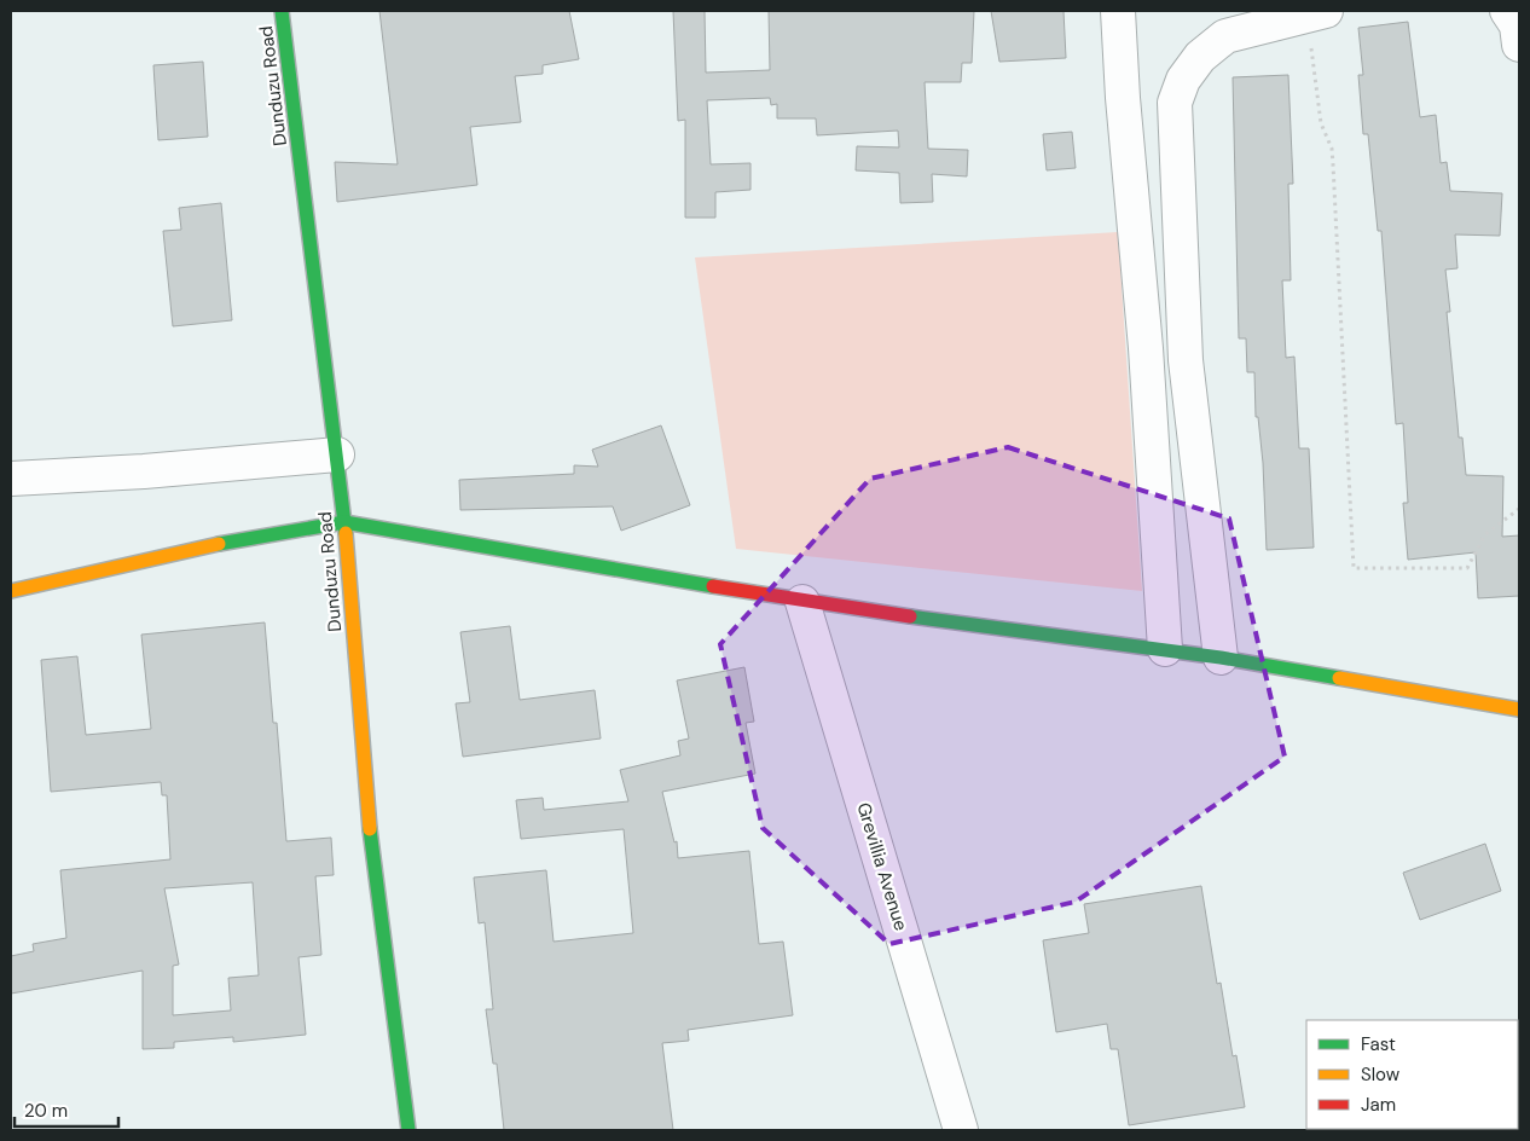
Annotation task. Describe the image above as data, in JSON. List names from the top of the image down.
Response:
{
  "streets": {
    "street": ["Dunduzu Road", "Grevillia Avenue"]
  },
  "legend": ["Fast", "Slow", "Jam"],
  "scale_bar": "20 m"
}
